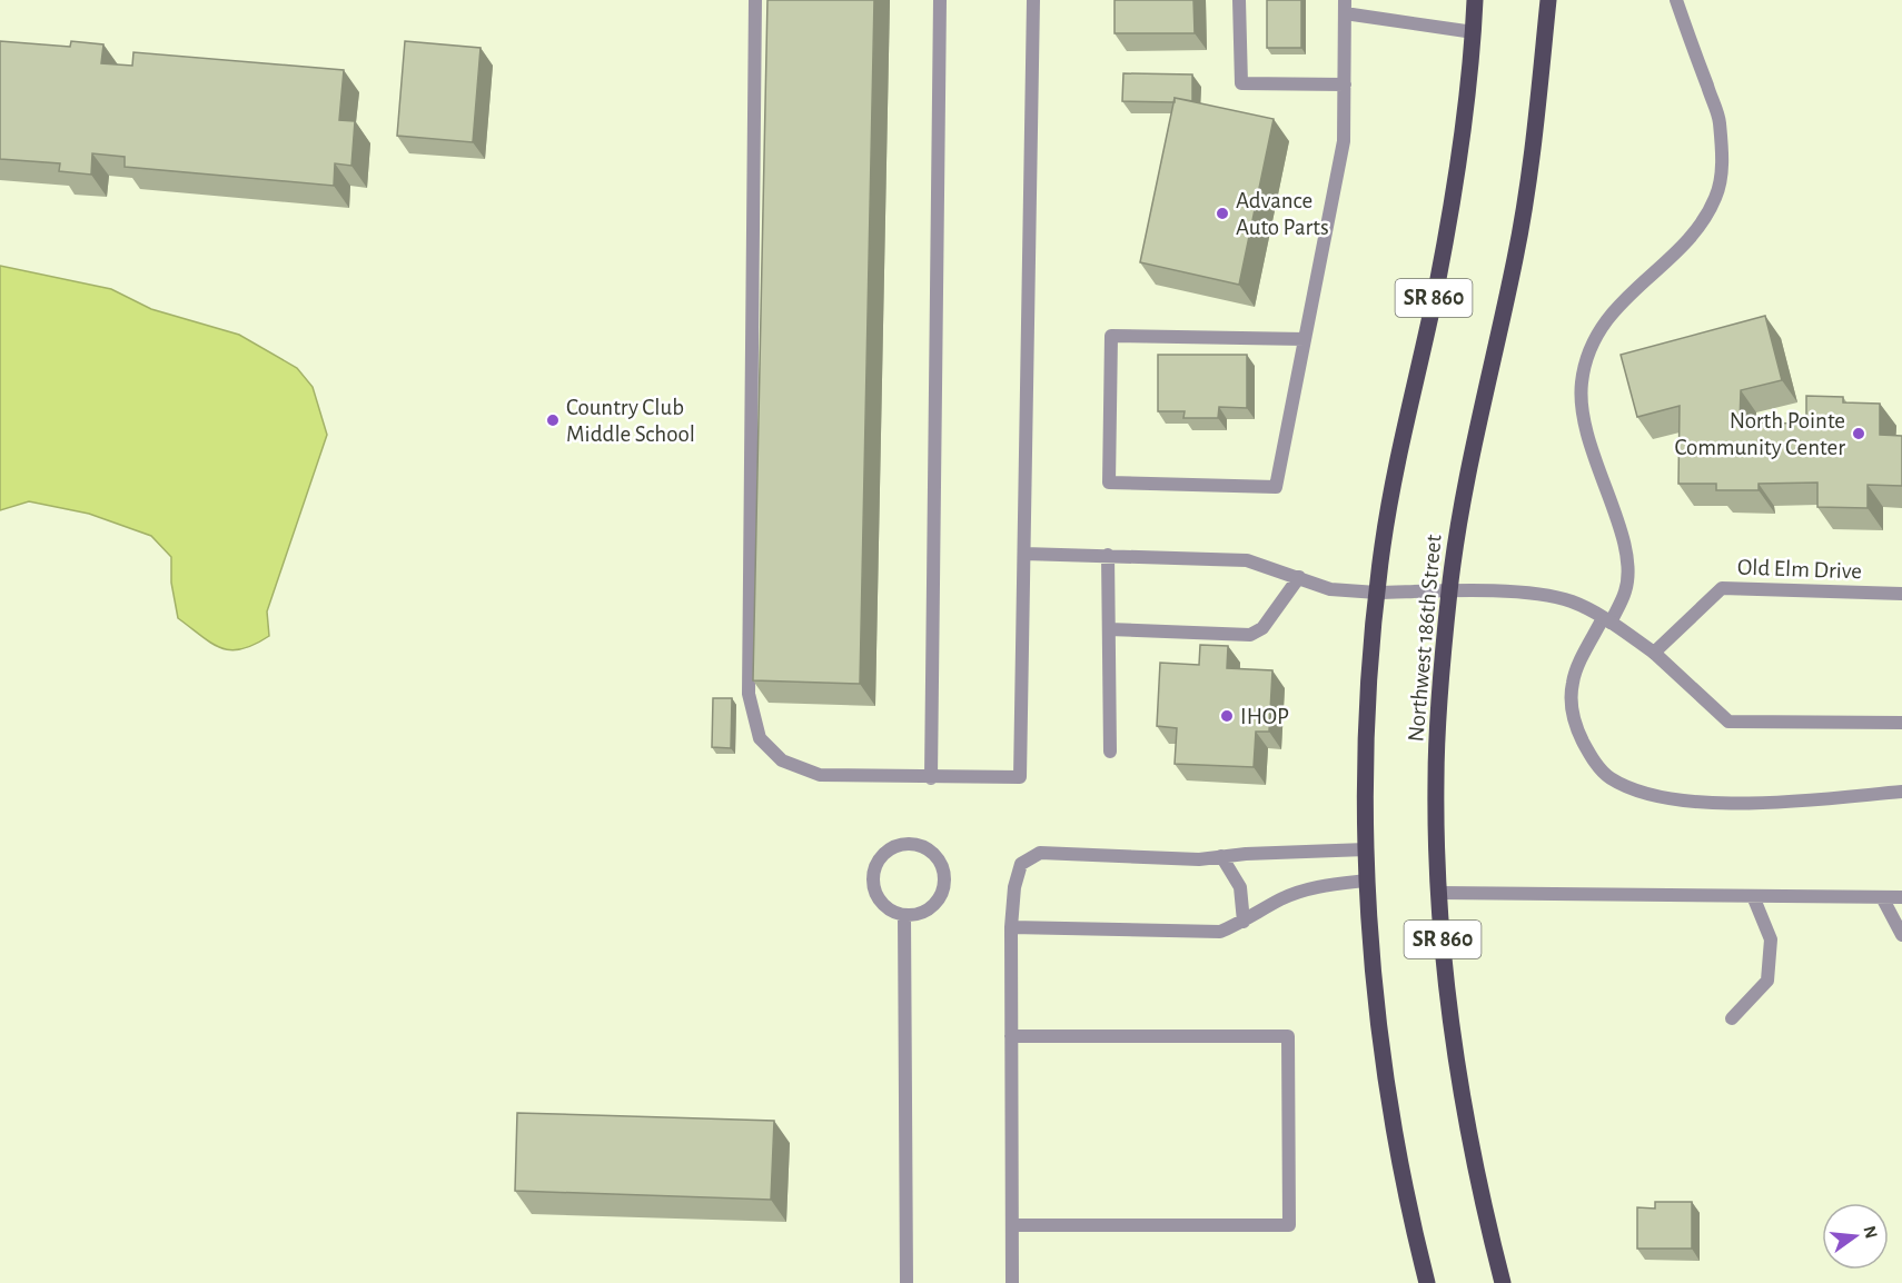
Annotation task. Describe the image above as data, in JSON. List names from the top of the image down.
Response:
{
  "streets": {
    "main road": ["SR 860", "Northwest 186th Street"],
    "street": ["Old Elm Drive"]
  },
  "places": [
    "Advance Auto Parts",
    "Country Club Middle School",
    "North Pointe Community Center",
    "IHOP"
  ],
  "north": "right"
}
